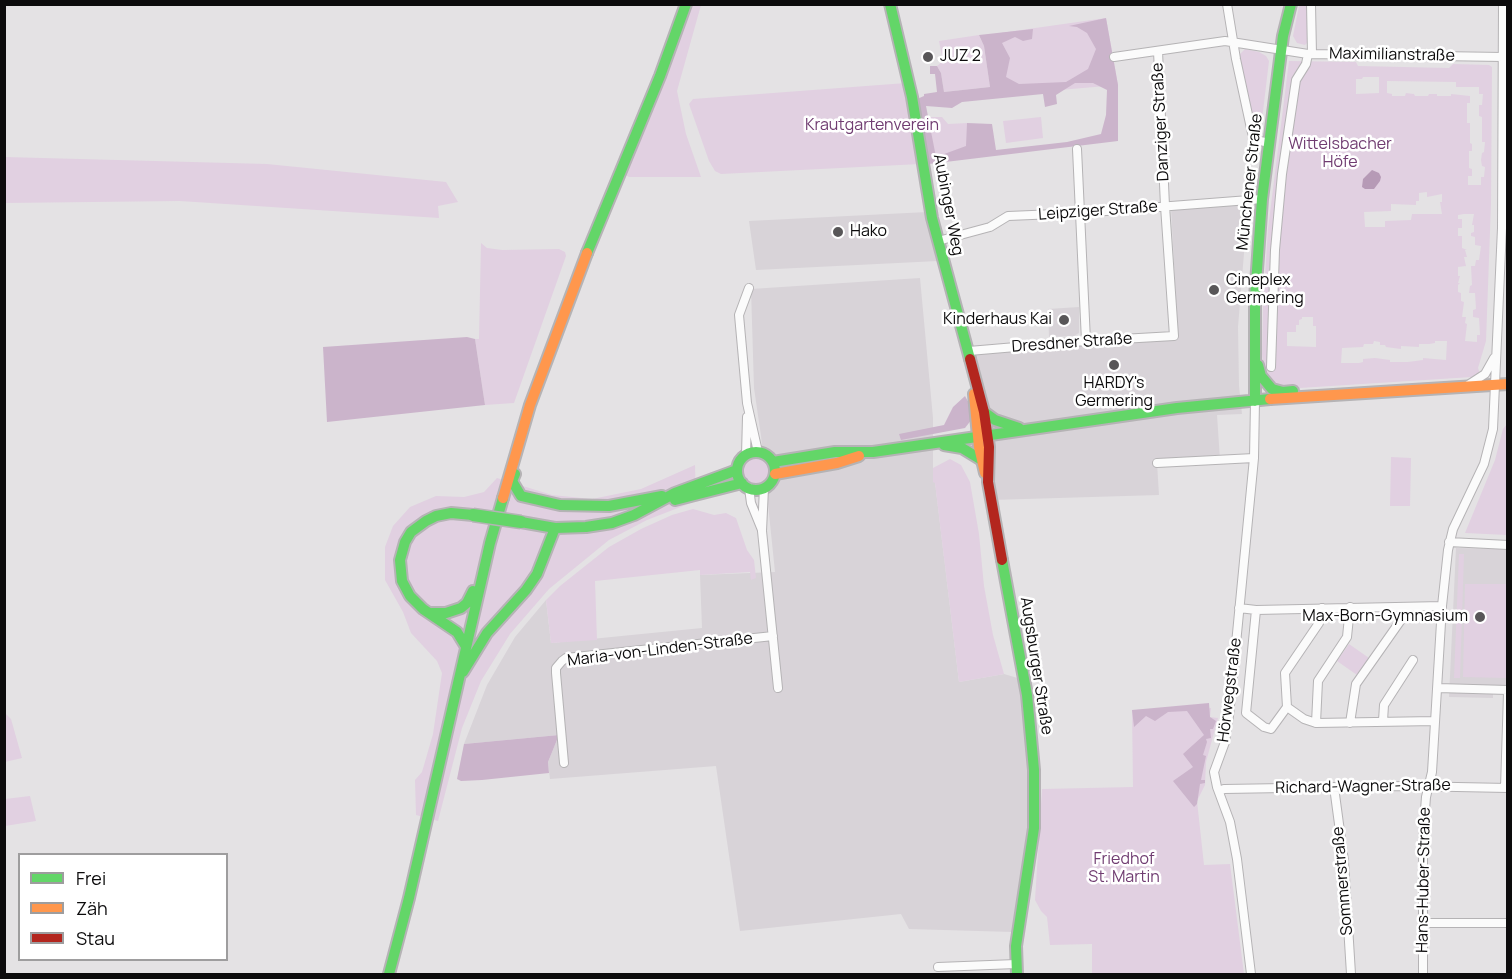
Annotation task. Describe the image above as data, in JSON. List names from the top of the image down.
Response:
{
  "streets": {
    "main road": ["Münchener Straße", "Aubinger Weg", "Augsburger Straße"],
    "street": [
      "Maximilianstraße",
      "Danziger Straße",
      "Leipziger Straße",
      "Dresdner Straße",
      "Maria-von-Linden-Straße",
      "Hörwegstraße",
      "Richard-Wagner-Straße",
      "Hans-Huber-Straße",
      "Sommerstraße"
    ]
  },
  "crossings": [
    ["Maximilianstraße", "Danziger Straße"],
    ["Maximilianstraße", "Münchener Straße"],
    ["Maximilianstraße", "Hans-Huber-Straße"],
    ["Danziger Straße", "Leipziger Straße"],
    ["Danziger Straße", "Dresdner Straße"],
    ["Münchener Straße", "Leipziger Straße"],
    ["Münchener Straße", "Hörwegstraße"],
    ["Aubinger Weg", "Leipziger Straße"],
    ["Aubinger Weg", "Dresdner Straße"],
    ["Aubinger Weg", "Augsburger Straße"],
    ["Hörwegstraße", "Richard-Wagner-Straße"],
    ["Richard-Wagner-Straße", "Hans-Huber-Straße"],
    ["Richard-Wagner-Straße", "Sommerstraße"]
  ],
  "parks": ["Krautgartenverein", "Wittelsbacher Höfe", "Friedhof St. Martin"],
  "places": [
    "JUZ 2",
    "Hako",
    "Cineplex Germering",
    "Kinderhaus Kai",
    "HARDY's Germering",
    "Max-Born-Gymnasium"
  ],
  "legend": ["Frei", "Zäh", "Stau"]
}
